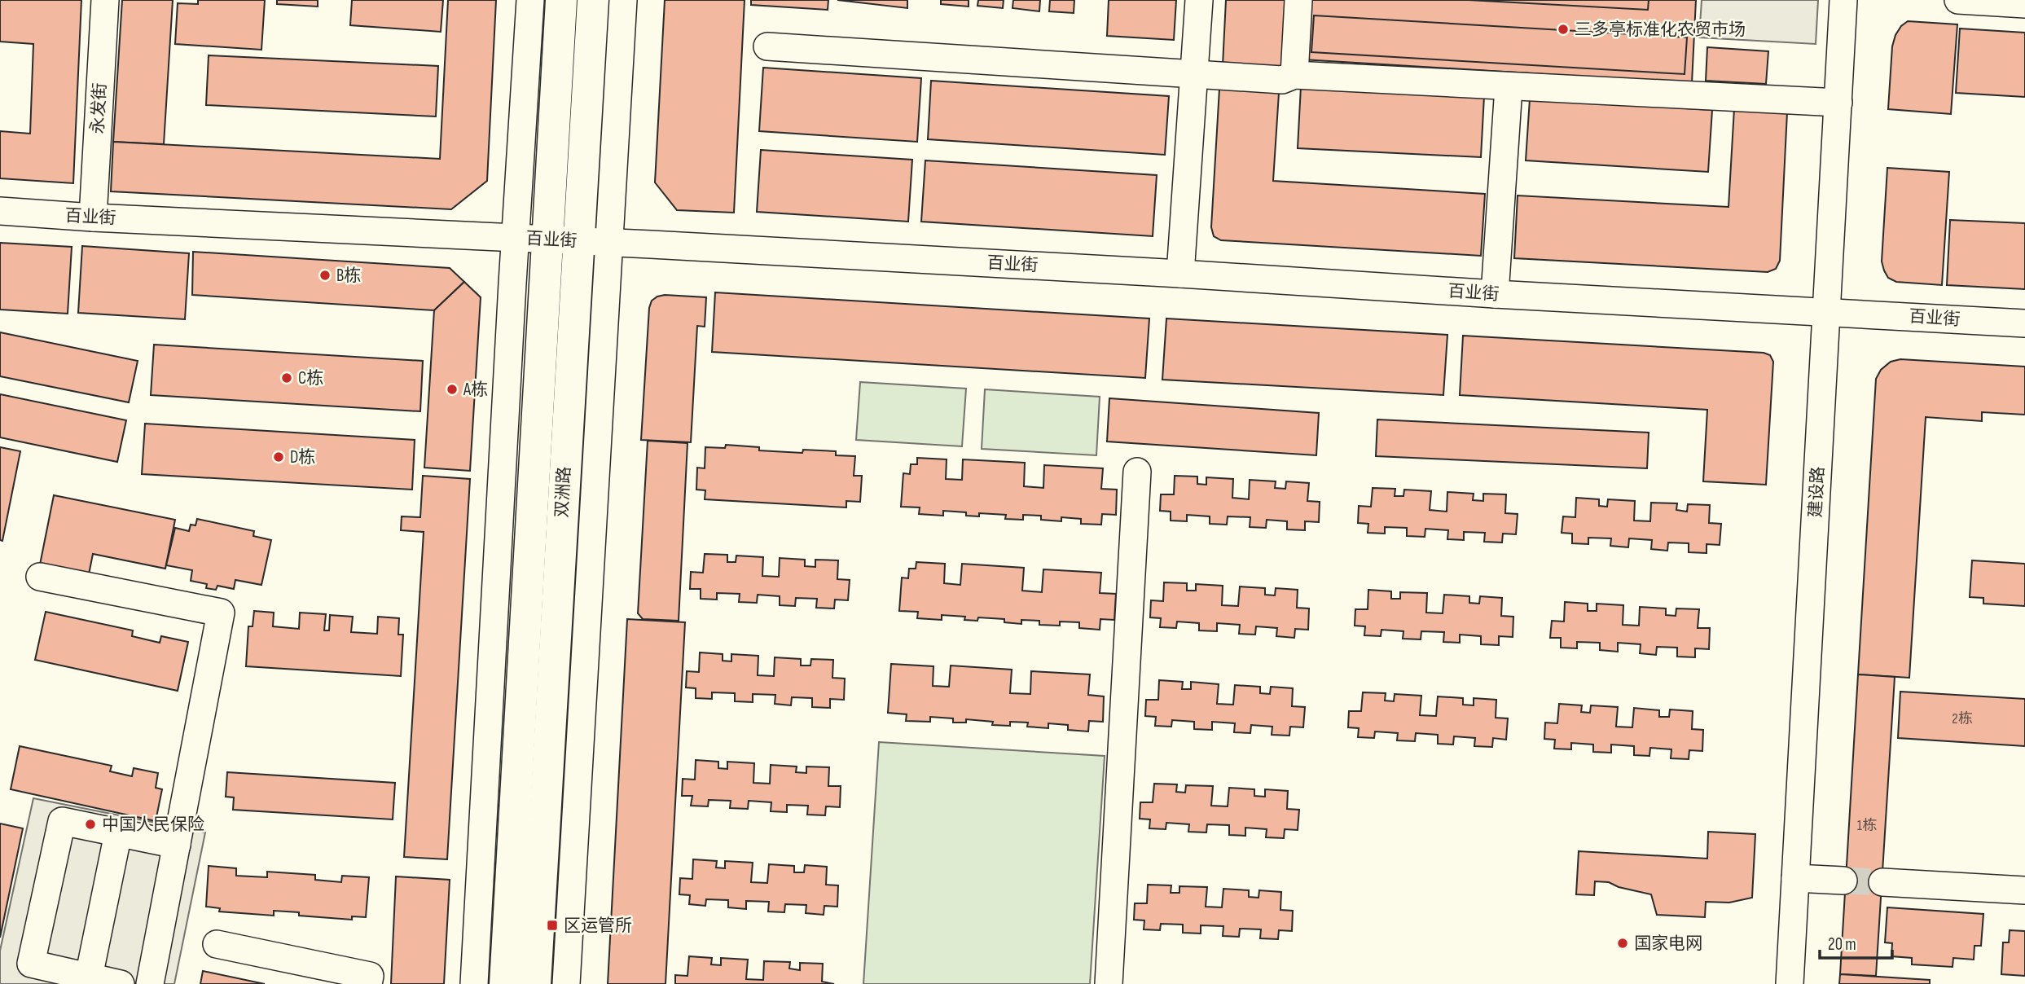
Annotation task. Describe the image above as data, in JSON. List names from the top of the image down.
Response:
{
  "streets": {
    "main road": ["双洲路"],
    "street": ["永发街", "百业街", "建设路"]
  },
  "crossings": [
    ["永发街", "百业街"],
    ["百业街", "双洲路"],
    ["百业街", "建设路"]
  ],
  "places": {
    "other": [
      "三多亭标准化农贸市场",
      "B栋",
      "C栋",
      "A栋",
      "D栋",
      "中国人民保险",
      "国家电网"
    ],
    "transit": ["区运管所"]
  },
  "house_numbers": ["2栋", "1栋"],
  "scale_bar": "20 m"
}
